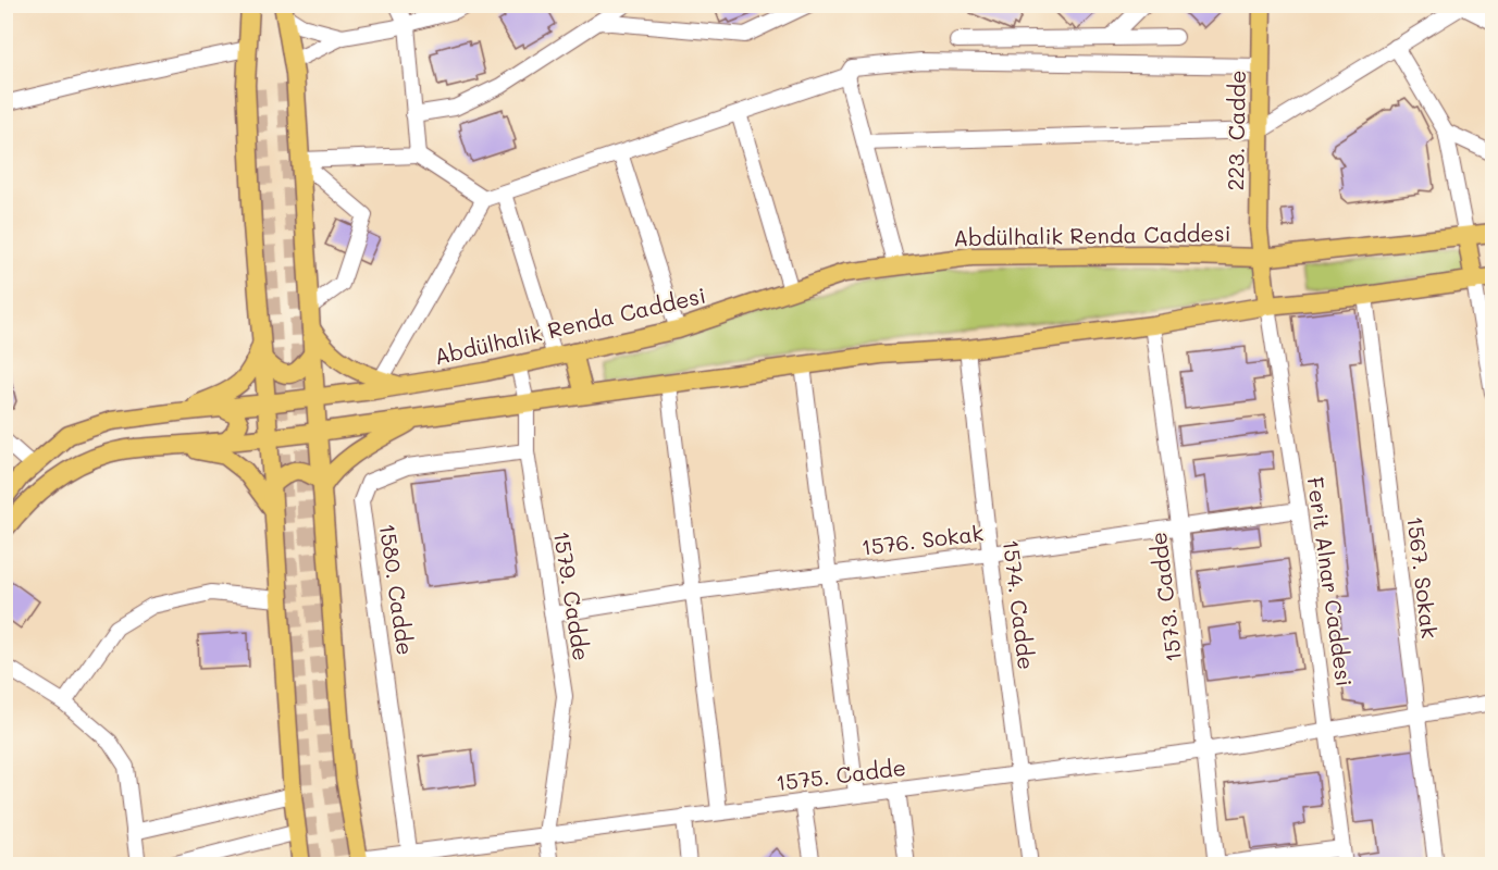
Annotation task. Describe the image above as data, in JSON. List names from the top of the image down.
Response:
{
  "streets": {
    "main road": ["223. Cadde", "Abdülhalik Renda Caddesi"],
    "street": [
      "1576. Sokak",
      "1567. Sokak",
      "Ferit Alnar Caddesi",
      "1580. Cadde",
      "1579. Cadde",
      "1573. Cadde",
      "1574. Cadde",
      "1575. Cadde"
    ]
  },
  "crossings": [
    ["223. Cadde", "Abdülhalik Renda Caddesi"],
    ["223. Cadde", "Ferit Alnar Caddesi"],
    ["Abdülhalik Renda Caddesi", "1579. Cadde"],
    ["1576. Sokak", "Ferit Alnar Caddesi"],
    ["1576. Sokak", "1579. Cadde"],
    ["1576. Sokak", "1573. Cadde"],
    ["1576. Sokak", "1574. Cadde"],
    ["1567. Sokak", "1575. Cadde"],
    ["Ferit Alnar Caddesi", "1575. Cadde"],
    ["1580. Cadde", "1579. Cadde"],
    ["1580. Cadde", "1575. Cadde"],
    ["1579. Cadde", "1575. Cadde"],
    ["1573. Cadde", "1575. Cadde"],
    ["1574. Cadde", "1575. Cadde"]
  ]
}
